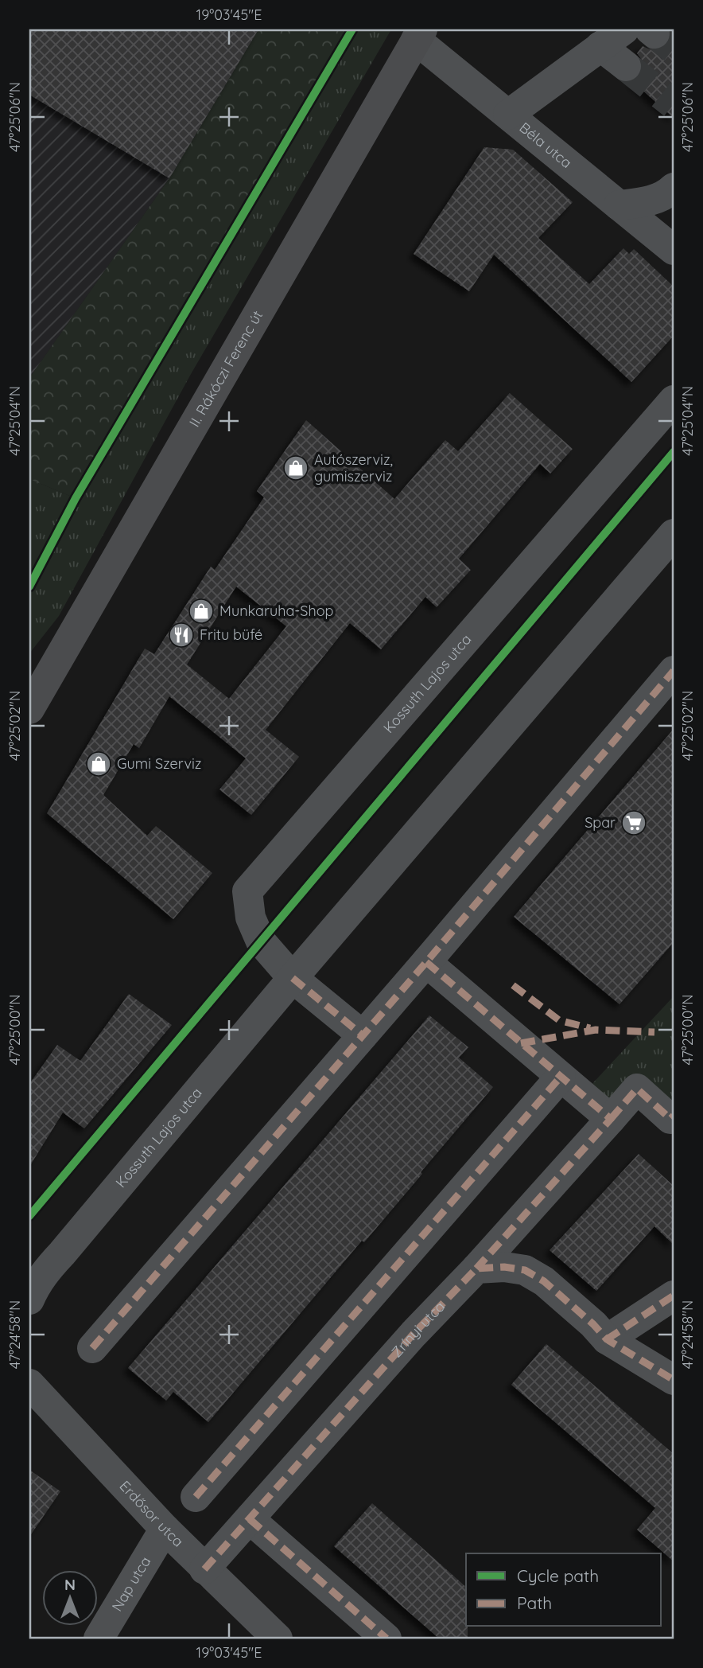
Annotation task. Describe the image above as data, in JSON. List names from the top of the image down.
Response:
{
  "streets": {
    "main road": ["II. Rákóczi Ferenc út"],
    "street": [
      "Béla utca",
      "Kossuth Lajos utca",
      "Zrínyi utca",
      "Erdősor utca",
      "Nap utca"
    ]
  },
  "crossings": [
    ["Béla utca", "II. Rákóczi Ferenc út"],
    ["Zrínyi utca", "Erdősor utca"],
    ["Erdősor utca", "Nap utca"]
  ],
  "places": {
    "shop": ["Autószerviz, gumiszerviz", "Munkaruha-Shop", "Gumi Szerviz"],
    "restaurant": ["Fritu büfé"],
    "supermarket": ["Spar"]
  },
  "legend": ["Cycle path", "Path"],
  "north": "top",
  "coordinates": [
    "19°03'45\"E",
    "47°25'06\"N",
    "47°25'04\"N",
    "47°25'02\"N",
    "47°25'00\"N",
    "47°24'58\"N"
  ]
}
